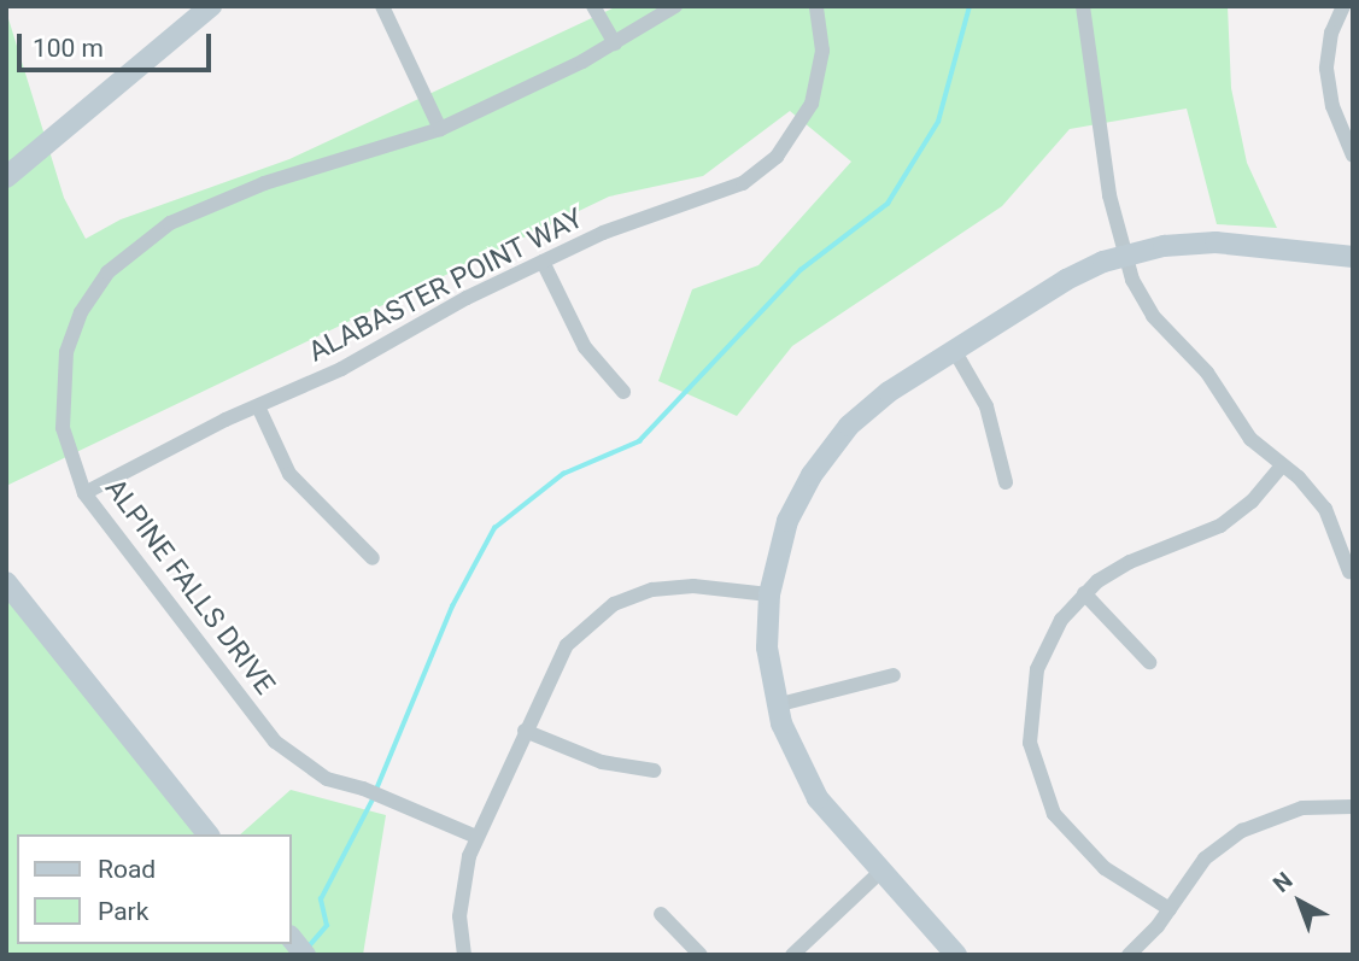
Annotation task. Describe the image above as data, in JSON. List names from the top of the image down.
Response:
{
  "streets": {
    "street": ["ALABASTER POINT WAY", "ALPINE FALLS DRIVE"]
  },
  "crossings": [
    ["ALABASTER POINT WAY", "ALPINE FALLS DRIVE"]
  ],
  "legend": ["Road", "Park"],
  "scale_bar": "100 m",
  "north": "top left"
}
